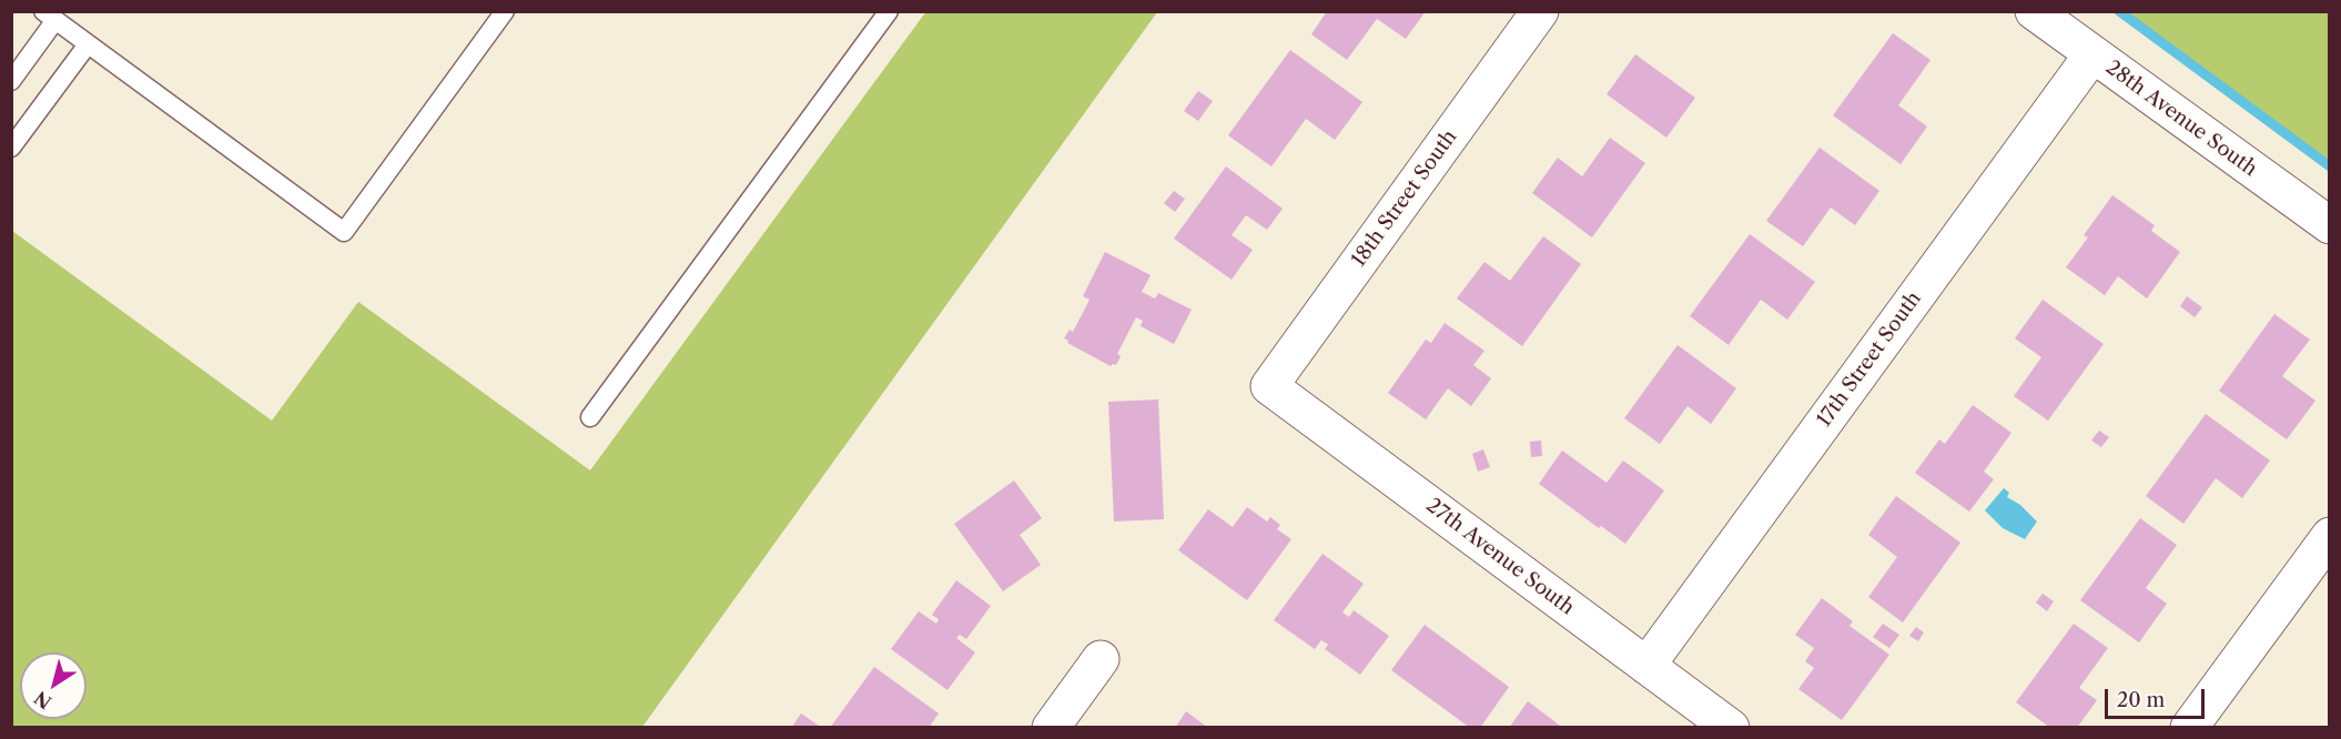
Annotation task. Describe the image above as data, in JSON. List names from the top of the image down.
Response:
{
  "streets": {
    "street": [
      "28th Avenue South",
      "18th Street South",
      "17th Street South",
      "27th Avenue South"
    ]
  },
  "crossings": [
    ["28th Avenue South", "17th Street South"],
    ["18th Street South", "27th Avenue South"],
    ["17th Street South", "27th Avenue South"]
  ],
  "scale_bar": "20 m",
  "north": "bottom left"
}
